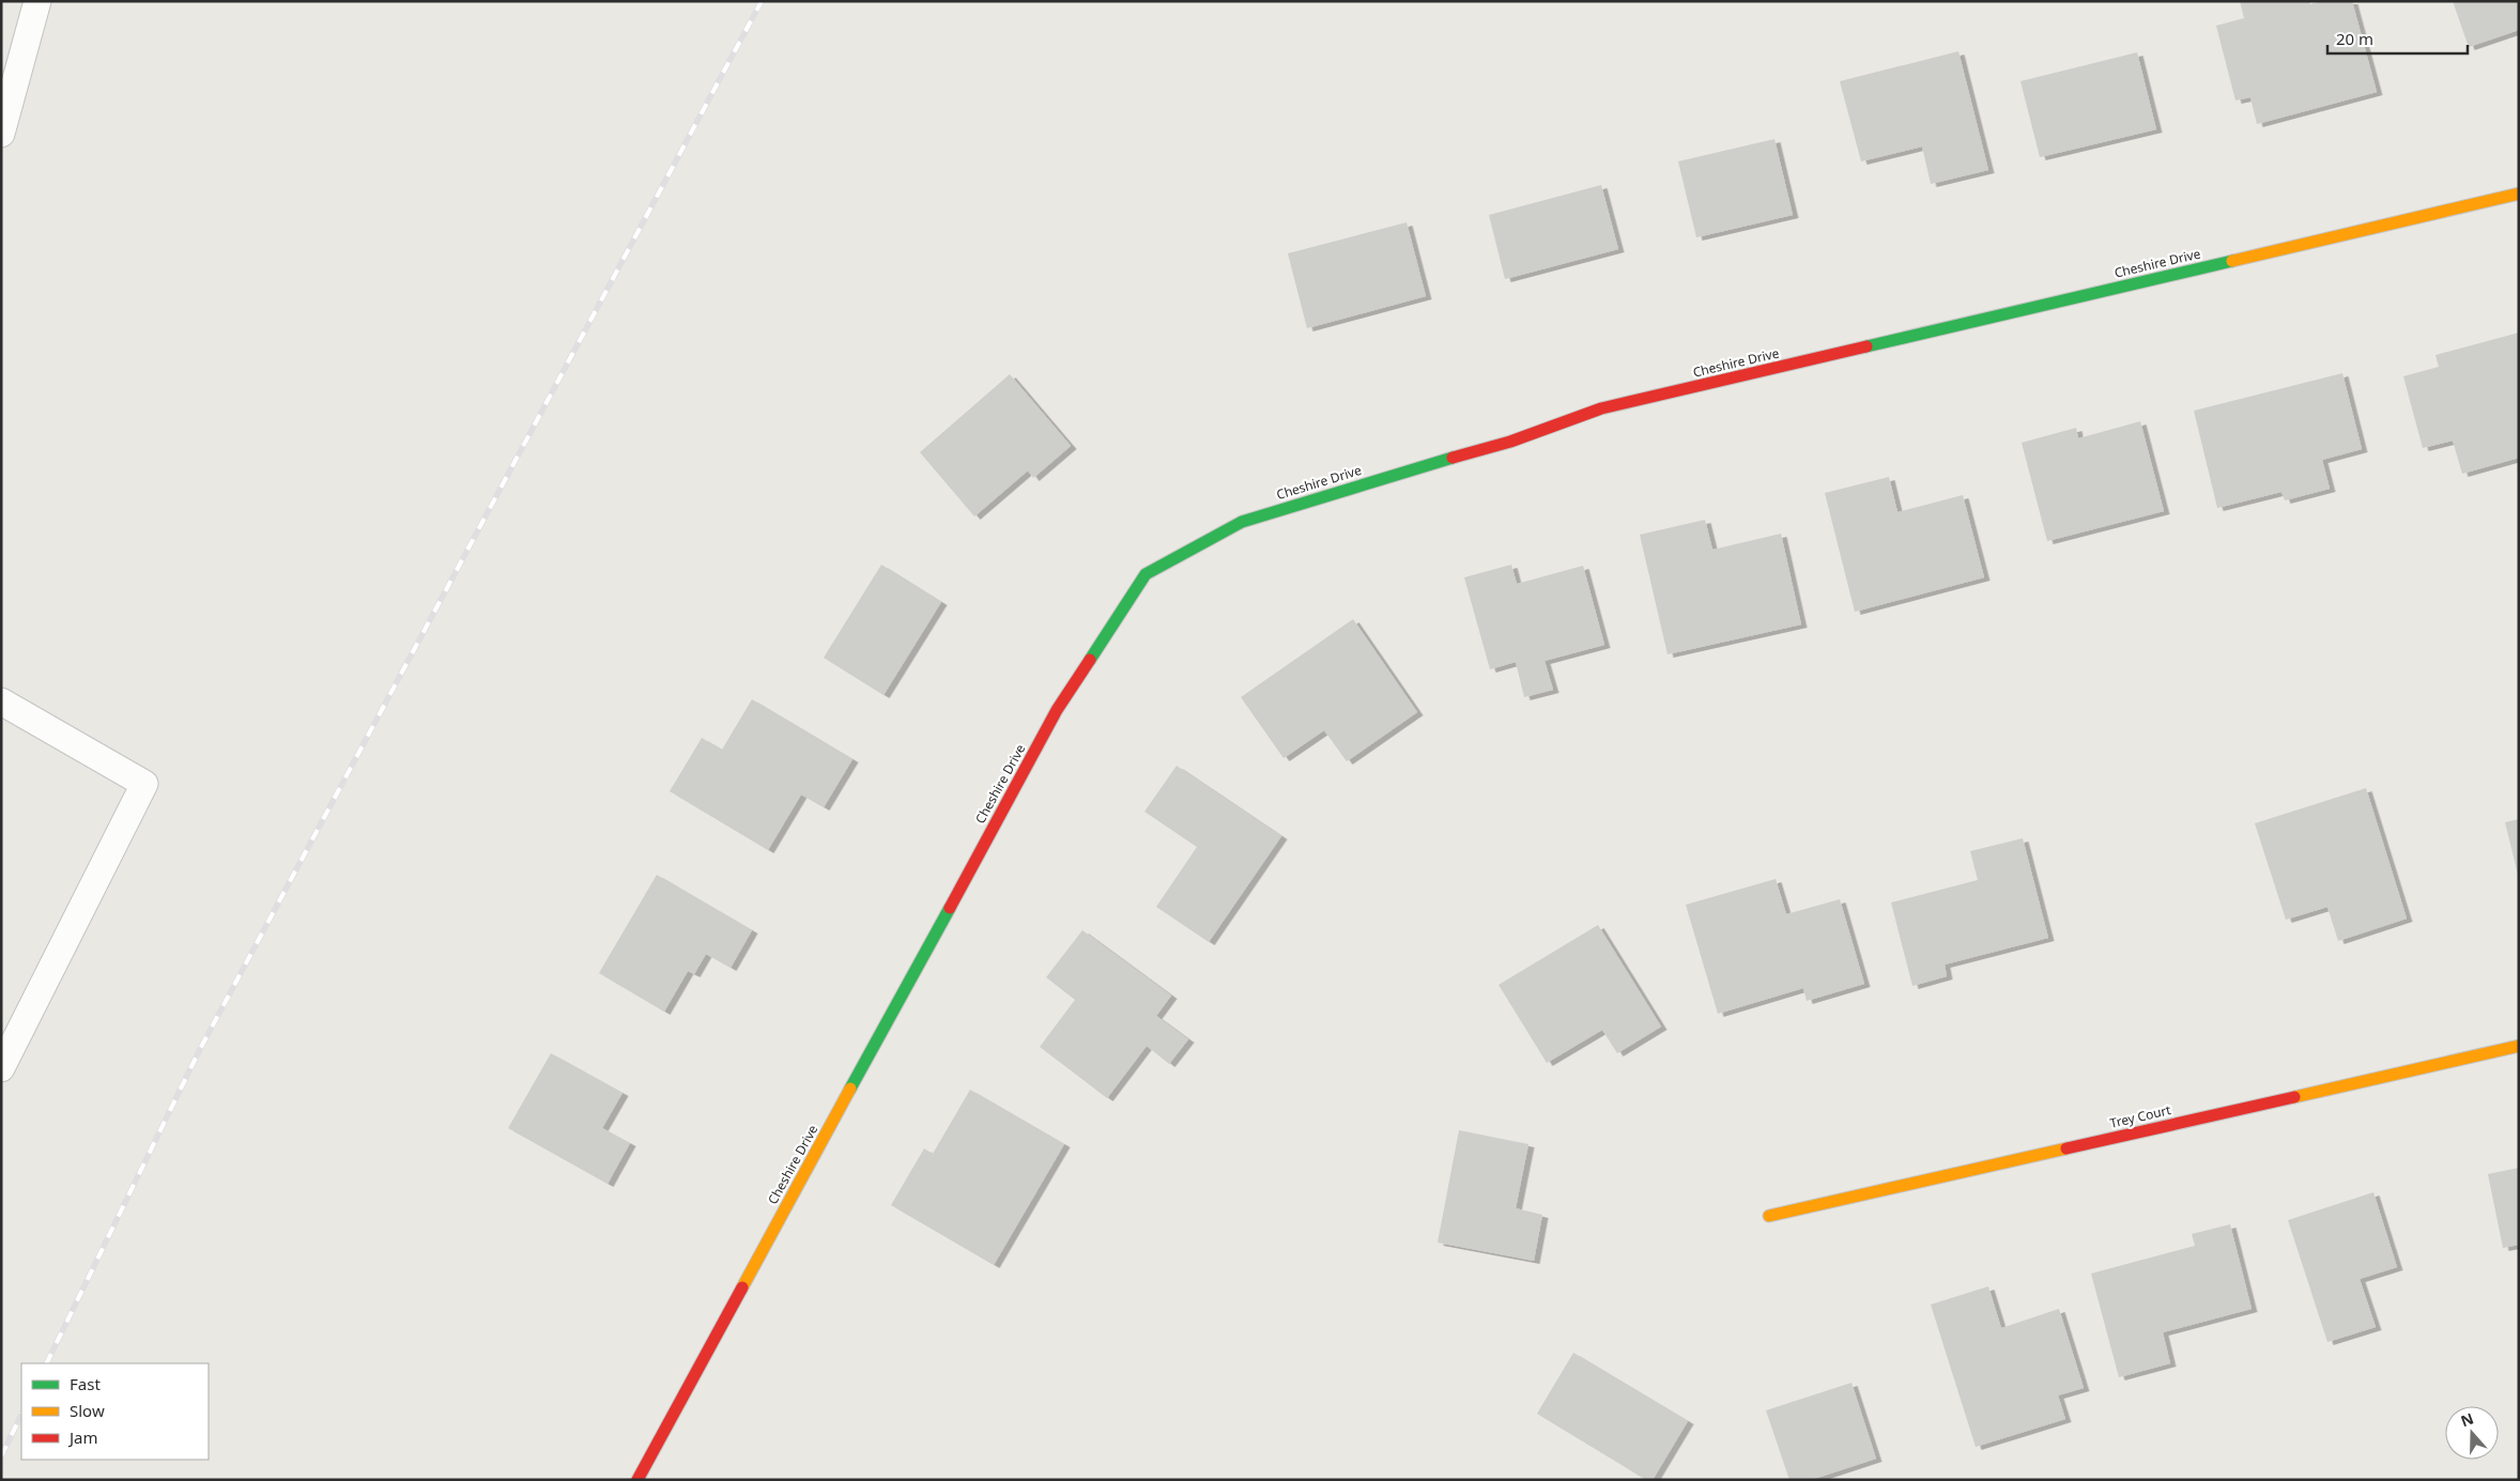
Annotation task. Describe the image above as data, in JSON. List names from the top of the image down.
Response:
{
  "streets": {
    "street": ["Cheshire Drive", "Trey Court"]
  },
  "legend": ["Fast", "Slow", "Jam"],
  "scale_bar": "20 m",
  "north": "top"
}
